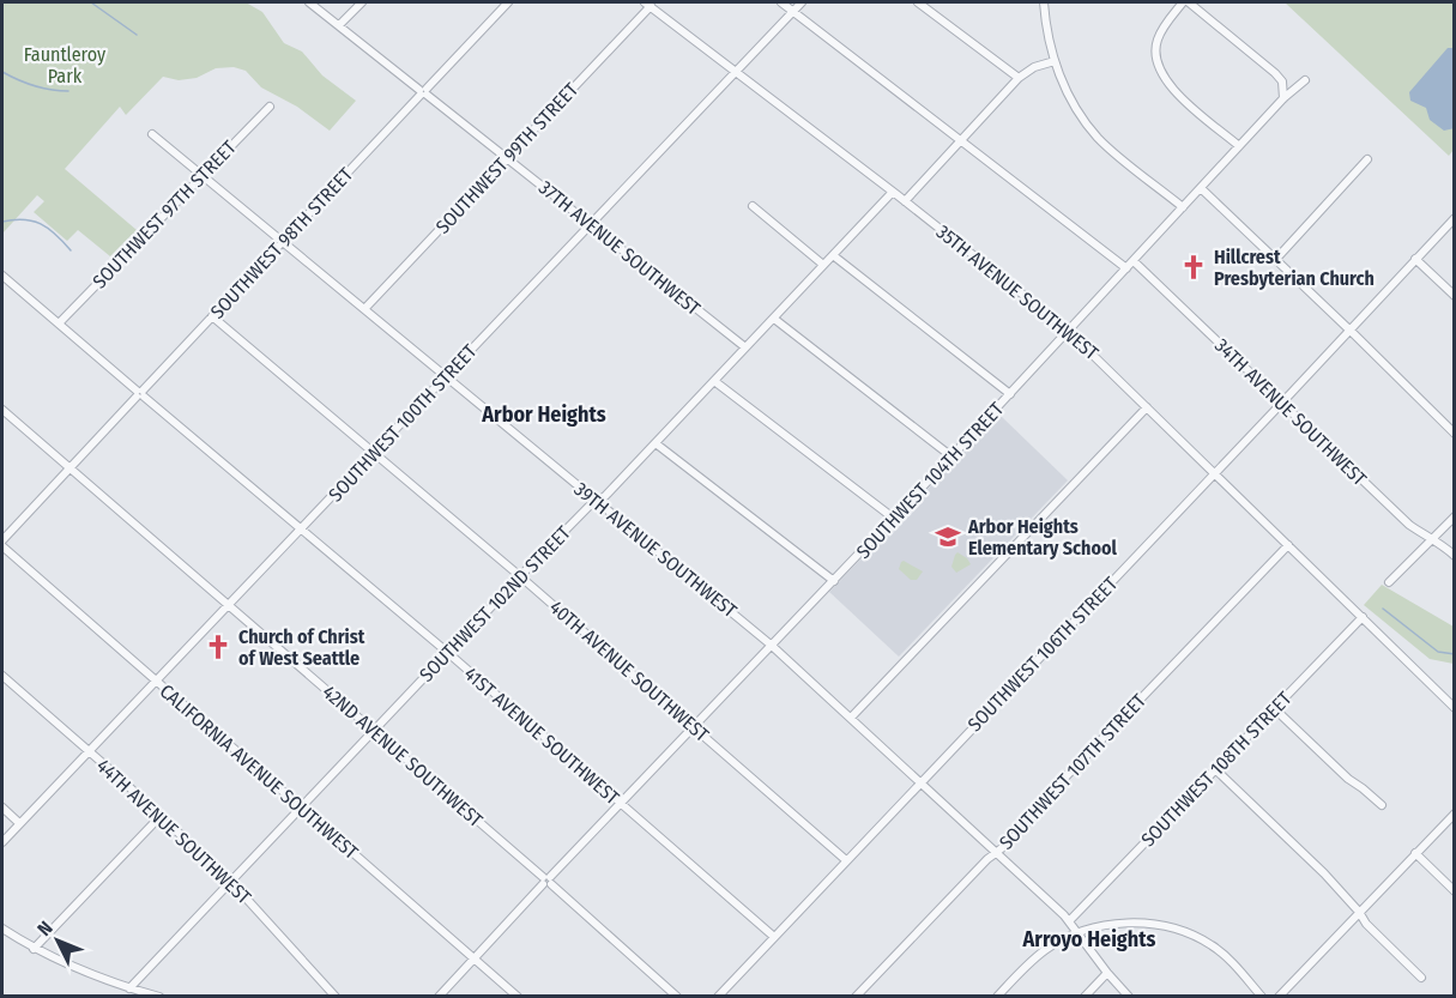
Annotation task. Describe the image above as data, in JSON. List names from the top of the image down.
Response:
{
  "streets": {
    "street": [
      "SOUTHWEST 99TH STREET",
      "SOUTHWEST 97TH STREET",
      "SOUTHWEST 98TH STREET",
      "37TH AVENUE SOUTHWEST",
      "35TH AVENUE SOUTHWEST",
      "34TH AVENUE SOUTHWEST",
      "SOUTHWEST 100TH STREET",
      "SOUTHWEST 104TH STREET",
      "39TH AVENUE SOUTHWEST",
      "SOUTHWEST 102ND STREET",
      "SOUTHWEST 106TH STREET",
      "40TH AVENUE SOUTHWEST",
      "41ST AVENUE SOUTHWEST",
      "42ND AVENUE SOUTHWEST",
      "SOUTHWEST 108TH STREET",
      "CALIFORNIA AVENUE SOUTHWEST",
      "SOUTHWEST 107TH STREET",
      "44TH AVENUE SOUTHWEST"
    ]
  },
  "crossings": [
    ["SOUTHWEST 99TH STREET", "37TH AVENUE SOUTHWEST"],
    ["SOUTHWEST 99TH STREET", "35TH AVENUE SOUTHWEST"],
    ["SOUTHWEST 99TH STREET", "39TH AVENUE SOUTHWEST"],
    ["SOUTHWEST 97TH STREET", "39TH AVENUE SOUTHWEST"],
    ["SOUTHWEST 97TH STREET", "41ST AVENUE SOUTHWEST"],
    ["SOUTHWEST 98TH STREET", "37TH AVENUE SOUTHWEST"],
    ["SOUTHWEST 98TH STREET", "39TH AVENUE SOUTHWEST"],
    ["SOUTHWEST 98TH STREET", "40TH AVENUE SOUTHWEST"],
    ["SOUTHWEST 98TH STREET", "41ST AVENUE SOUTHWEST"],
    ["SOUTHWEST 98TH STREET", "42ND AVENUE SOUTHWEST"],
    ["SOUTHWEST 98TH STREET", "CALIFORNIA AVENUE SOUTHWEST"],
    ["37TH AVENUE SOUTHWEST", "SOUTHWEST 100TH STREET"],
    ["37TH AVENUE SOUTHWEST", "SOUTHWEST 102ND STREET"],
    ["35TH AVENUE SOUTHWEST", "SOUTHWEST 100TH STREET"],
    ["35TH AVENUE SOUTHWEST", "SOUTHWEST 104TH STREET"],
    ["35TH AVENUE SOUTHWEST", "SOUTHWEST 102ND STREET"],
    ["35TH AVENUE SOUTHWEST", "SOUTHWEST 106TH STREET"],
    ["35TH AVENUE SOUTHWEST", "SOUTHWEST 108TH STREET"],
    ["35TH AVENUE SOUTHWEST", "SOUTHWEST 107TH STREET"],
    ["34TH AVENUE SOUTHWEST", "SOUTHWEST 104TH STREET"],
    ["34TH AVENUE SOUTHWEST", "SOUTHWEST 106TH STREET"],
    ["SOUTHWEST 100TH STREET", "39TH AVENUE SOUTHWEST"],
    ["SOUTHWEST 100TH STREET", "40TH AVENUE SOUTHWEST"],
    ["SOUTHWEST 100TH STREET", "41ST AVENUE SOUTHWEST"],
    ["SOUTHWEST 100TH STREET", "42ND AVENUE SOUTHWEST"],
    ["SOUTHWEST 100TH STREET", "CALIFORNIA AVENUE SOUTHWEST"],
    ["SOUTHWEST 100TH STREET", "44TH AVENUE SOUTHWEST"],
    ["SOUTHWEST 104TH STREET", "39TH AVENUE SOUTHWEST"],
    ["SOUTHWEST 104TH STREET", "40TH AVENUE SOUTHWEST"],
    ["SOUTHWEST 104TH STREET", "41ST AVENUE SOUTHWEST"],
    ["SOUTHWEST 104TH STREET", "42ND AVENUE SOUTHWEST"],
    ["SOUTHWEST 104TH STREET", "CALIFORNIA AVENUE SOUTHWEST"],
    ["39TH AVENUE SOUTHWEST", "SOUTHWEST 102ND STREET"],
    ["39TH AVENUE SOUTHWEST", "SOUTHWEST 106TH STREET"],
    ["39TH AVENUE SOUTHWEST", "SOUTHWEST 108TH STREET"],
    ["39TH AVENUE SOUTHWEST", "SOUTHWEST 107TH STREET"],
    ["SOUTHWEST 102ND STREET", "40TH AVENUE SOUTHWEST"],
    ["SOUTHWEST 102ND STREET", "41ST AVENUE SOUTHWEST"],
    ["SOUTHWEST 102ND STREET", "42ND AVENUE SOUTHWEST"],
    ["SOUTHWEST 102ND STREET", "CALIFORNIA AVENUE SOUTHWEST"],
    ["SOUTHWEST 102ND STREET", "44TH AVENUE SOUTHWEST"],
    ["SOUTHWEST 106TH STREET", "40TH AVENUE SOUTHWEST"],
    ["SOUTHWEST 106TH STREET", "41ST AVENUE SOUTHWEST"]
  ],
  "districts": ["Arbor Heights", "Arroyo Heights"],
  "parks": ["Fauntleroy Park"],
  "places": {
    "church": ["Hillcrest Presbyterian Church", "Church of Christ of West Seattle"],
    "school or university": ["Arbor Heights Elementary School"]
  },
  "north": "top left"
}
